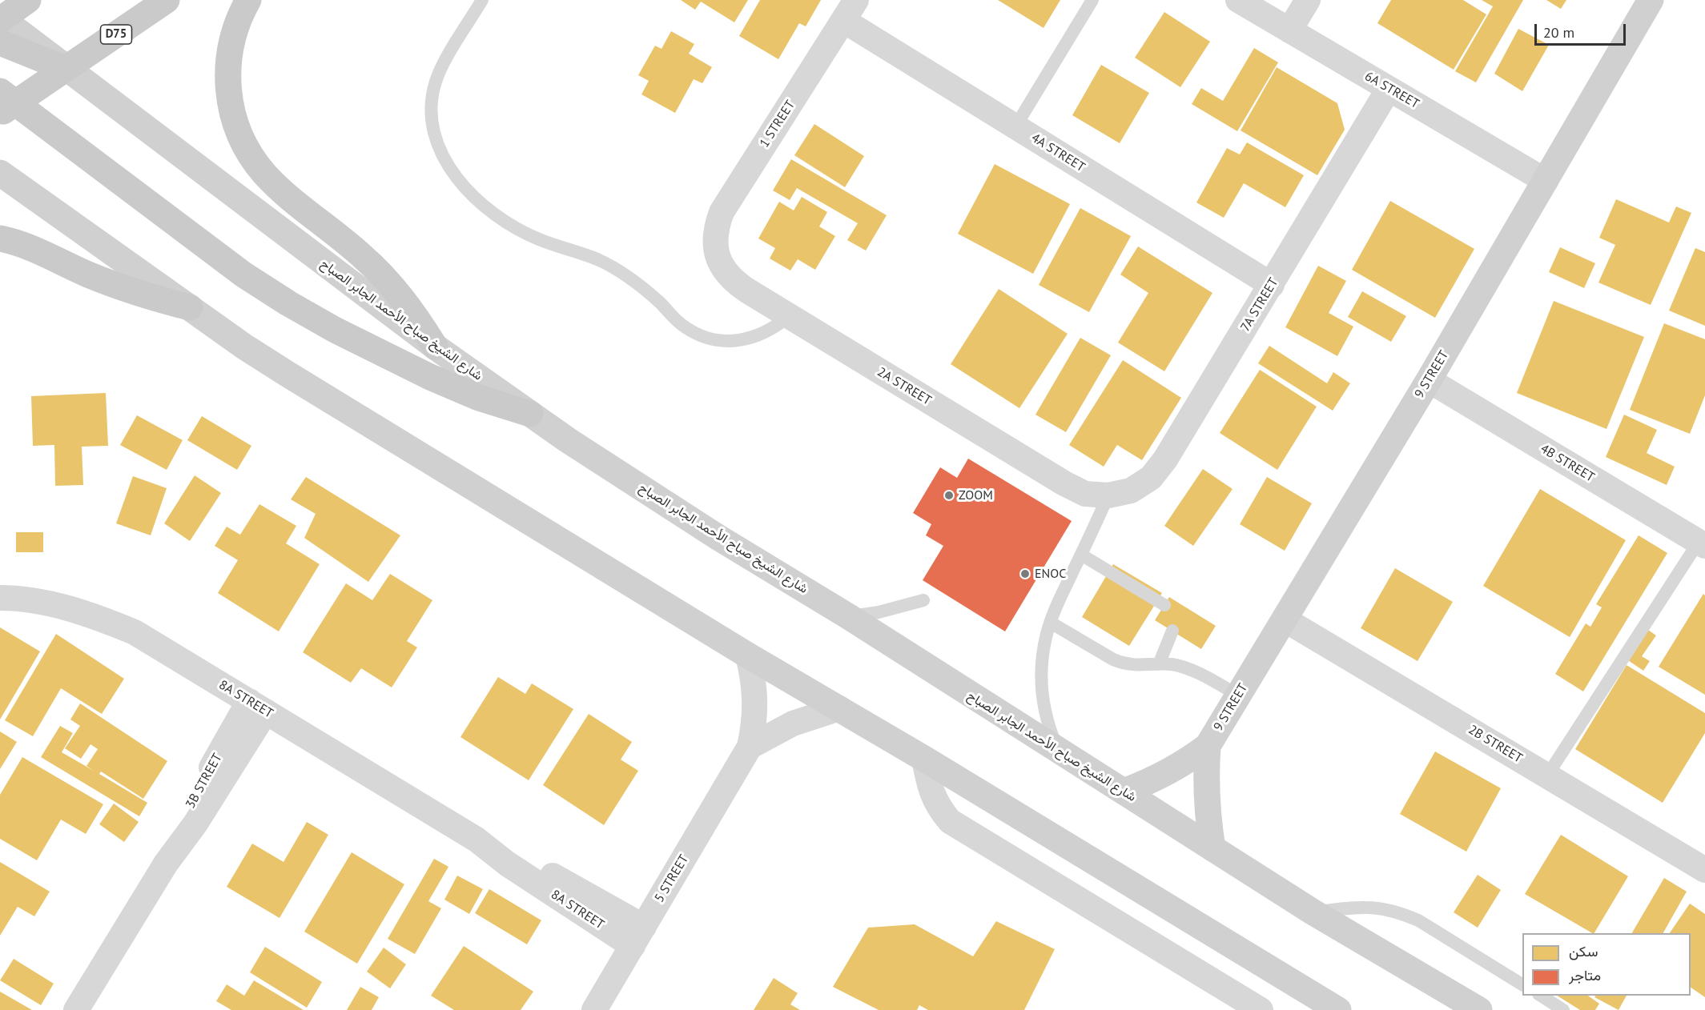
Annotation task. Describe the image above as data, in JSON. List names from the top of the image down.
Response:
{
  "streets": {
    "main road": ["D75", "شارع الشيخ صباح الأحمد الجابر الصباح", "9 STREET"],
    "street": [
      "6A STREET",
      "1 STREET",
      "4A STREET",
      "7A STREET",
      "2A STREET",
      "4B STREET",
      "8A STREET",
      "2B STREET",
      "3B STREET",
      "5 STREET"
    ]
  },
  "crossings": [
    ["D75", "شارع الشيخ صباح الأحمد الجابر الصباح"],
    ["6A STREET", "7A STREET"],
    ["6A STREET", "9 STREET"],
    ["1 STREET", "4A STREET"],
    ["1 STREET", "2A STREET"],
    ["4A STREET", "7A STREET"],
    ["7A STREET", "2A STREET"],
    ["شارع الشيخ صباح الأحمد الجابر الصباح", "9 STREET"],
    ["9 STREET", "4B STREET"],
    ["9 STREET", "2B STREET"],
    ["8A STREET", "3B STREET"],
    ["8A STREET", "5 STREET"]
  ],
  "places": ["ZOOM", "ENOC"],
  "legend": ["سكن", "متاجر"],
  "scale_bar": "20 m"
}
